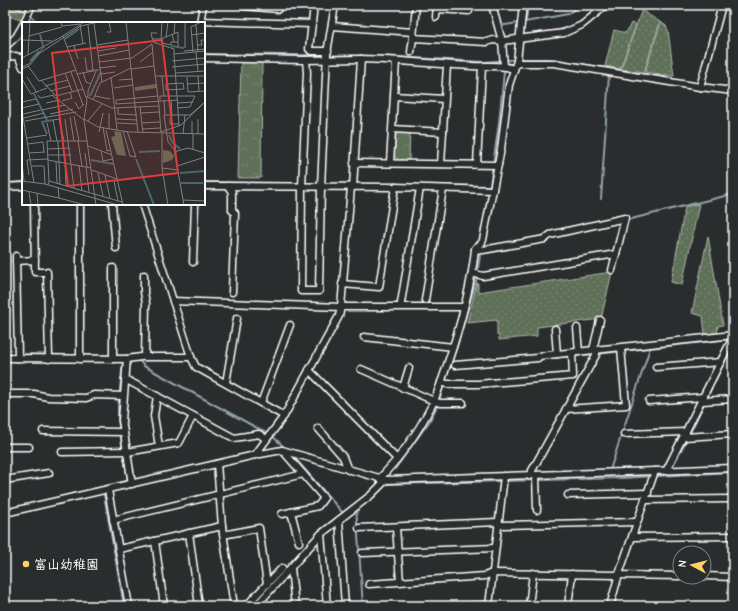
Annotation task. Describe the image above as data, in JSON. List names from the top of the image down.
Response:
{
  "places": ["富山幼稚園"],
  "north": "left"
}
